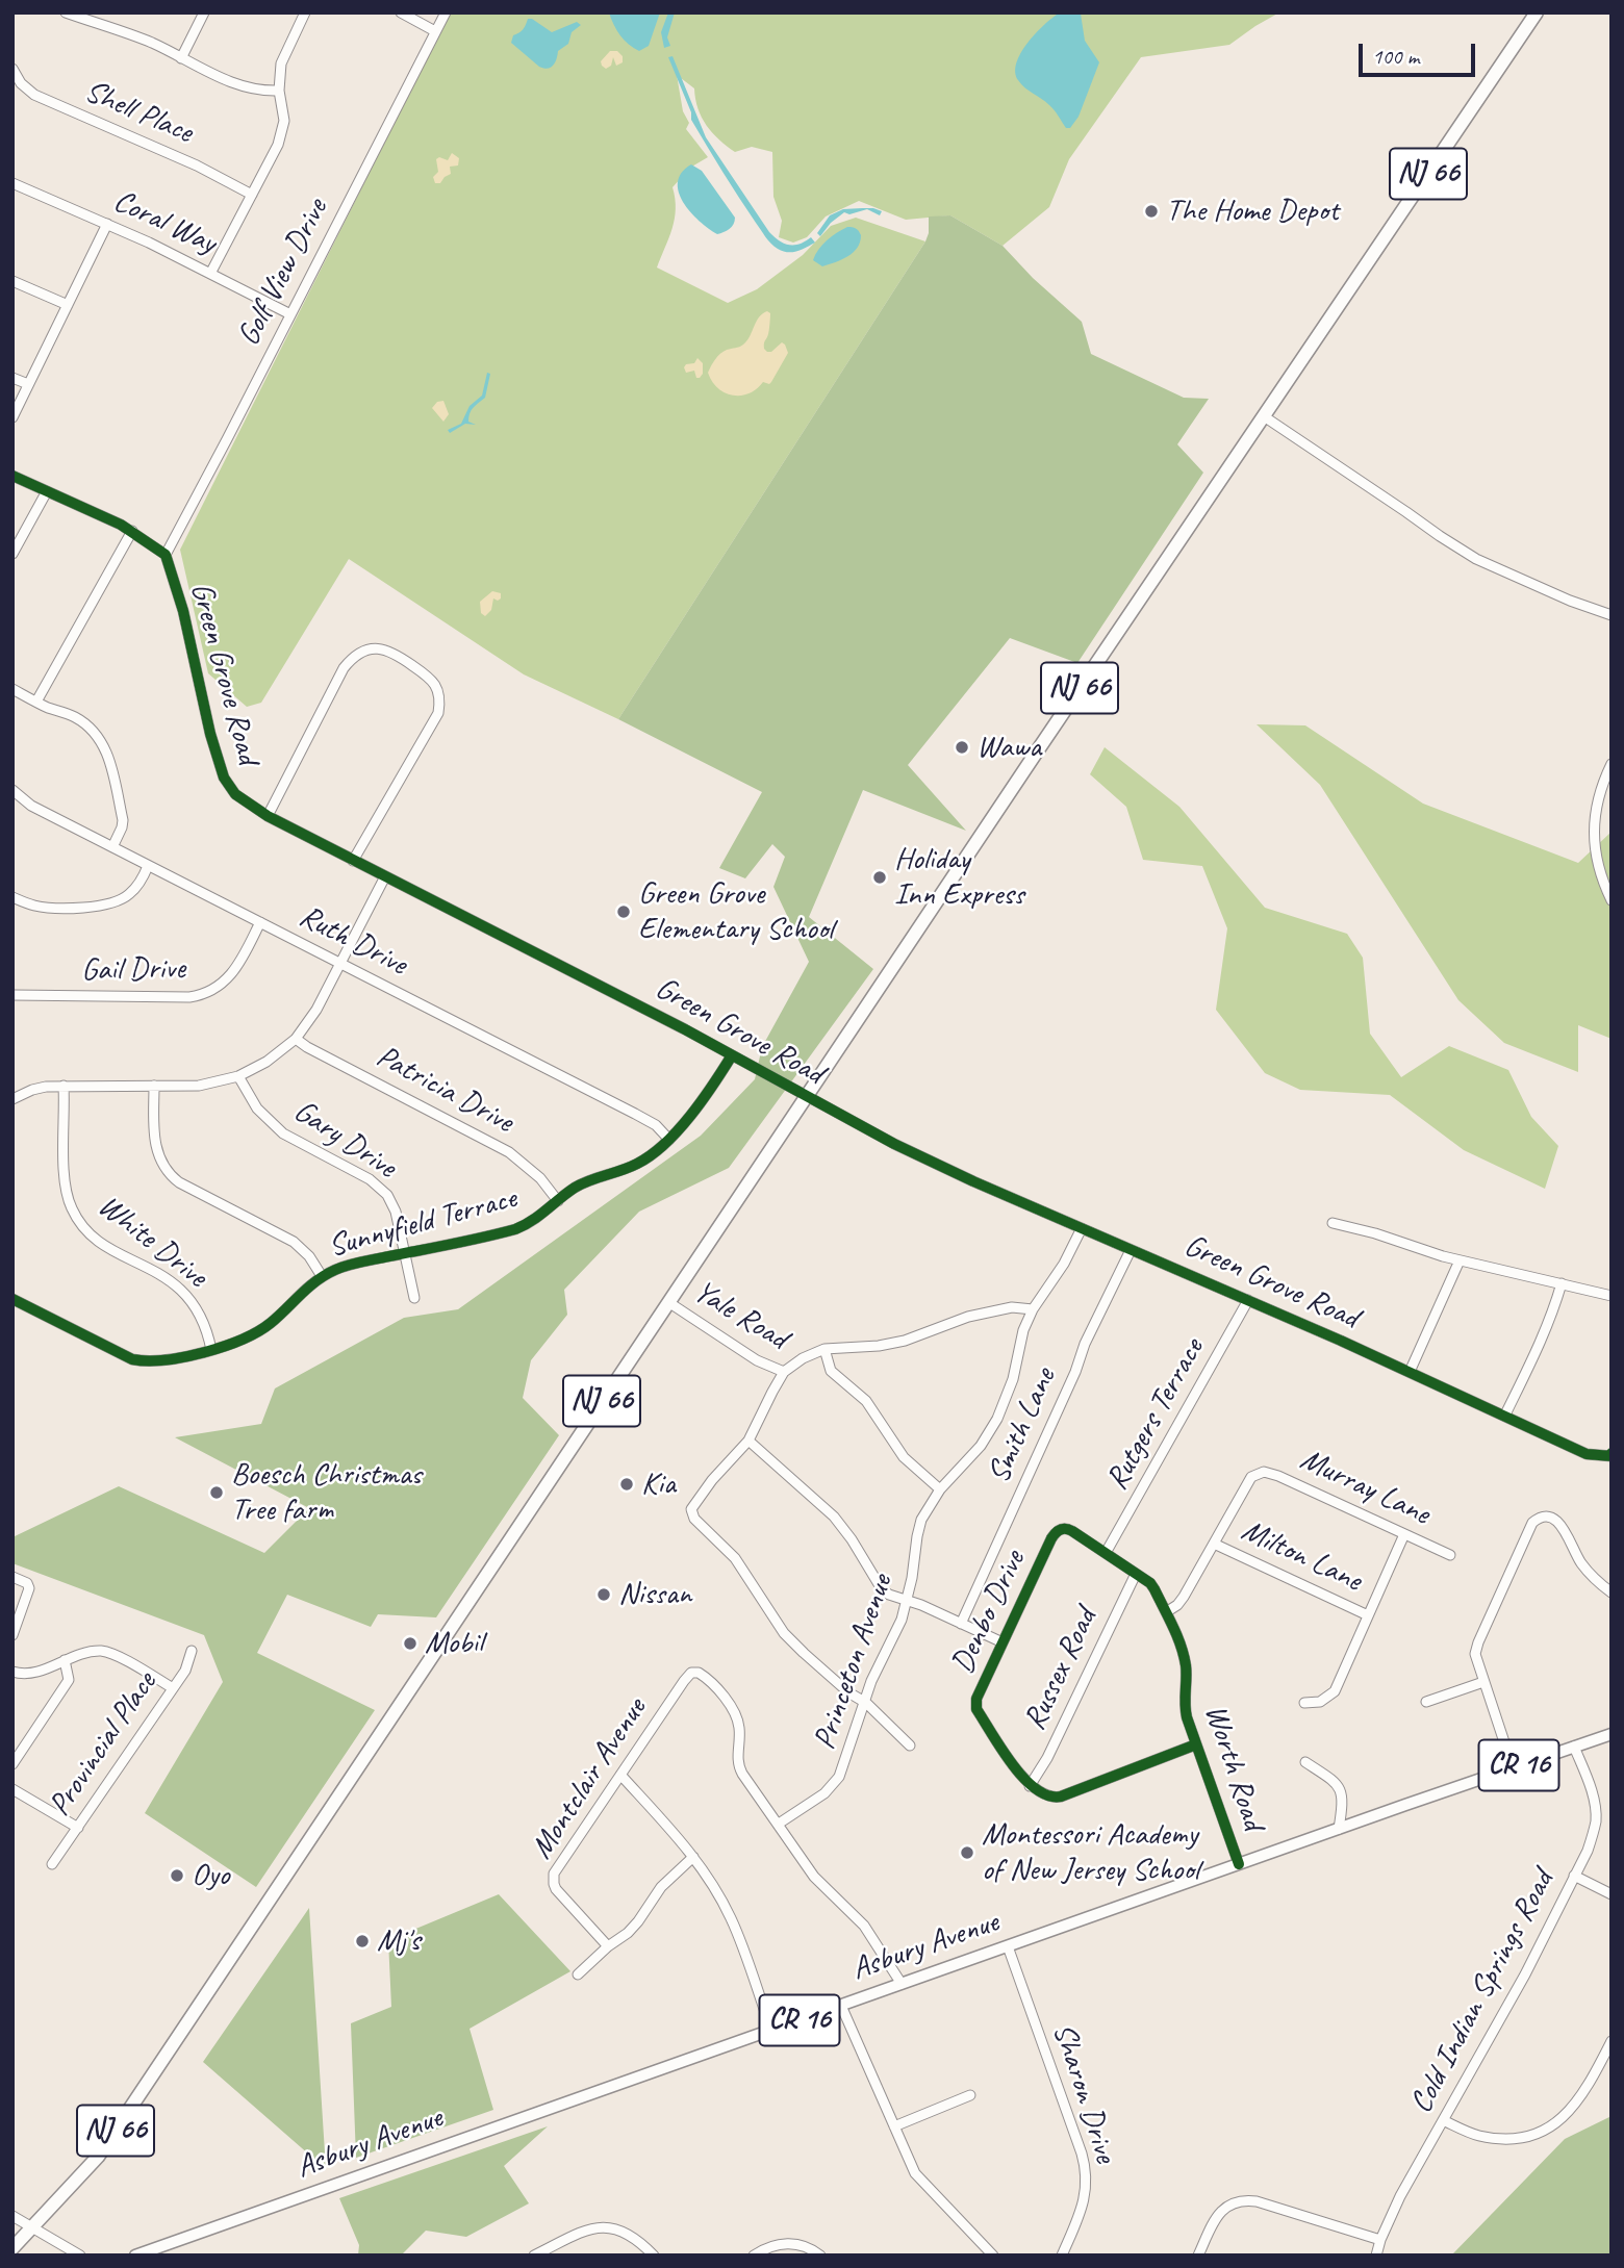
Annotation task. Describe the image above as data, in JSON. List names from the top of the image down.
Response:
{
  "streets": {
    "highway": ["NJ 66"],
    "main road": ["CR 16", "Asbury Avenue"],
    "street": [
      "Shell Place",
      "Coral Way",
      "Golf View Drive",
      "Green Grove Road",
      "Ruth Drive",
      "Gail Drive",
      "Patricia Drive",
      "Gary Drive",
      "Sunnyfield Terrace",
      "White Drive",
      "Yale Road",
      "Rutgers Terrace",
      "Smith Lane",
      "Murray Lane",
      "Milton Lane",
      "Denbo Drive",
      "Princeton Avenue",
      "Russex Road",
      "Provincial Place",
      "Worth Road",
      "Montclair Avenue",
      "Cold Indian Springs Road",
      "Sharon Drive"
    ]
  },
  "crossings": [
    ["NJ 66", "Green Grove Road"],
    ["NJ 66", "Yale Road"],
    ["Coral Way", "Golf View Drive"],
    ["Golf View Drive", "Green Grove Road"],
    ["Green Grove Road", "Sunnyfield Terrace"],
    ["Green Grove Road", "Rutgers Terrace"],
    ["Green Grove Road", "Smith Lane"],
    ["Green Grove Road", "Princeton Avenue"],
    ["Ruth Drive", "Gail Drive"],
    ["Ruth Drive", "Sunnyfield Terrace"],
    ["Patricia Drive", "Sunnyfield Terrace"],
    ["Gary Drive", "Sunnyfield Terrace"],
    ["Sunnyfield Terrace", "White Drive"],
    ["Rutgers Terrace", "Worth Road"],
    ["Murray Lane", "Milton Lane"],
    ["Denbo Drive", "Russex Road"],
    ["Denbo Drive", "Worth Road"],
    ["Princeton Avenue", "Montclair Avenue"],
    ["Russex Road", "Worth Road"],
    ["Worth Road", "Asbury Avenue"],
    ["Asbury Avenue", "Cold Indian Springs Road"],
    ["Asbury Avenue", "Sharon Drive"]
  ],
  "places": [
    "The Home Depot",
    "Wawa",
    "Holiday Inn Express",
    "Green Grove Elementary School",
    "Kia",
    "Boesch Christmas Tree farm",
    "Nissan",
    "Mobil",
    "Montessori Academy of New Jersey School",
    "Oyo",
    "Mj's"
  ],
  "scale_bar": "100 m"
}
